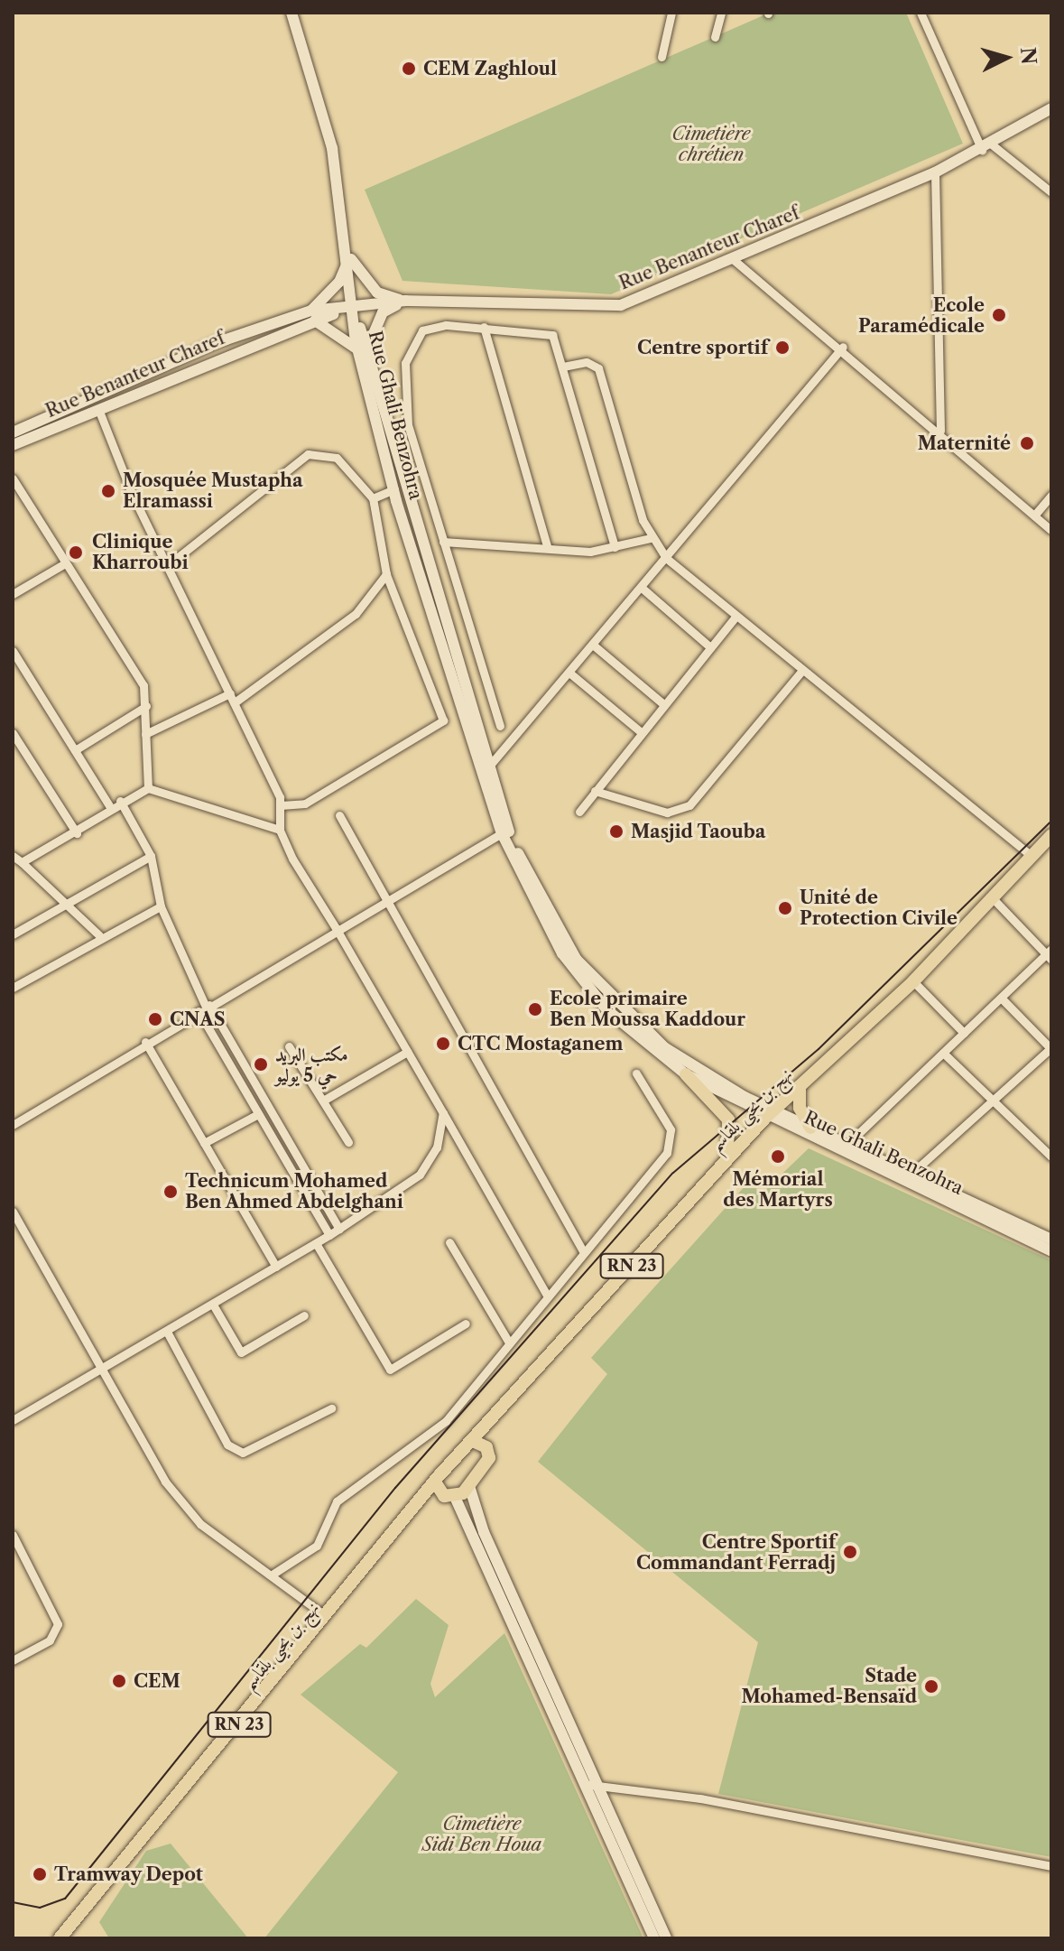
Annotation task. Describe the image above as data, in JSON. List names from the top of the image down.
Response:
{
  "streets": {
    "main road": [
      "Rue Benanteur Charef",
      "Rue Ghali Benzohra",
      "نهج بن يحيى بلقاسم",
      "RN 23"
    ]
  },
  "crossings": [
    ["Rue Benanteur Charef", "Rue Ghali Benzohra"],
    ["Rue Ghali Benzohra", "نهج بن يحيى بلقاسم"]
  ],
  "parks": ["Cimetière chrétien", "Cimetière Sidi Ben Houa"],
  "places": [
    "CEM Zaghloul",
    "Ecole Paramédicale",
    "Centre sportif",
    "Maternité",
    "Mosquée Mustapha Elramassi",
    "Clinique Kharroubi",
    "Masjid Taouba",
    "Unité de Protection Civile",
    "Ecole primaire Ben Moussa Kaddour",
    "CNAS",
    "CTC Mostaganem",
    "مكتب البريد حي 5 يوليو",
    "Mémorial des Martyrs",
    "Technicum Mohamed Ben Ahmed Abdelghani",
    "Centre Sportif Commandant Ferradj",
    "CEM",
    "Stade Mohamed-Bensaïd",
    "Tramway Depot"
  ],
  "north": "right"
}
